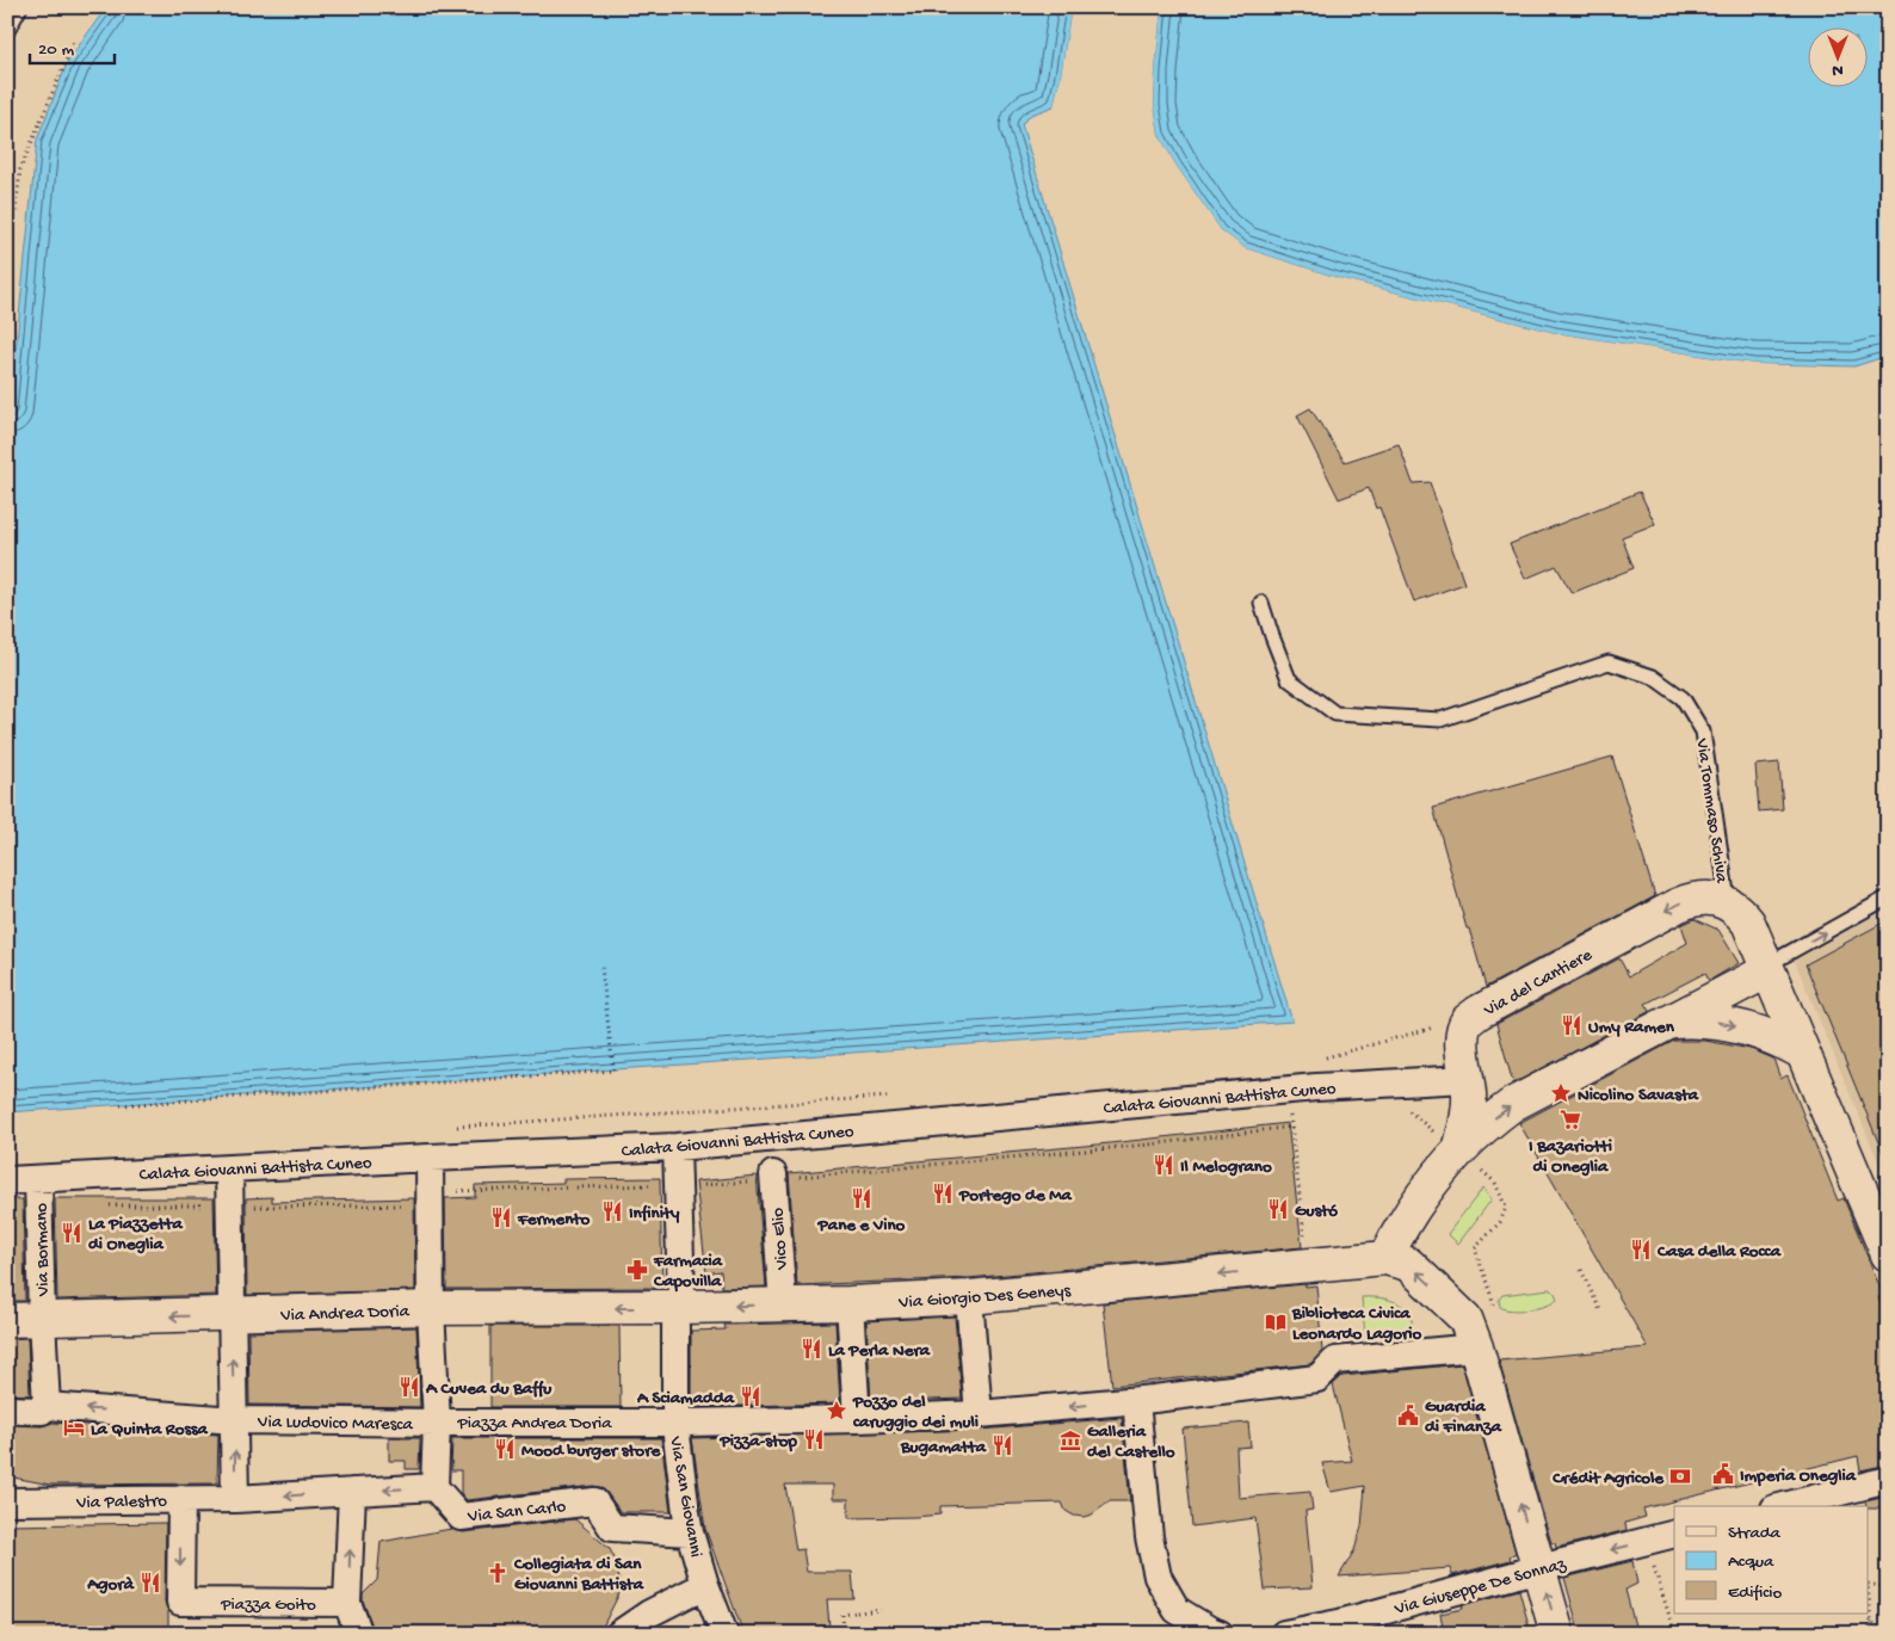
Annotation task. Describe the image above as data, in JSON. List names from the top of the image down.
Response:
{
  "streets": {
    "main road": [
      "Via Tommaso Schiva",
      "Via del Cantiere",
      "Via Giorgio Des Geneys",
      "Via Andrea Doria"
    ],
    "street": [
      "Calata Giovanni Battista Cuneo",
      "Vico Elio",
      "Via Bormano",
      "Via Ludovico Maresca",
      "Piazza Andrea Doria",
      "Via San Giovanni",
      "Via Palestro",
      "Via San Carlo",
      "Via Giuseppe De Sonnaz",
      "Piazza Goito"
    ]
  },
  "crossings": [
    ["Via Tommaso Schiva", "Via del Cantiere"],
    ["Calata Giovanni Battista Cuneo", "Via Bormano"],
    ["Calata Giovanni Battista Cuneo", "Piazza Andrea Doria"],
    ["Vico Elio", "Via Giorgio Des Geneys"],
    ["Via Bormano", "Via Andrea Doria"],
    ["Via Bormano", "Via Ludovico Maresca"],
    ["Via Giorgio Des Geneys", "Via Andrea Doria"],
    ["Via Andrea Doria", "Piazza Andrea Doria"],
    ["Via Ludovico Maresca", "Piazza Andrea Doria"],
    ["Piazza Andrea Doria", "Via San Giovanni"],
    ["Via San Giovanni", "Via San Carlo"],
    ["Via Palestro", "Piazza Goito"]
  ],
  "one_way": ["Via Giorgio Des Geneys", "Via Andrea Doria", "Via Ludovico Maresca"],
  "places": {
    "restaurant": [
      "Umy Ramen",
      "Il Melograno",
      "Portego de Ma",
      "Pane e Vino",
      "Gustó",
      "Infinity",
      "Fermento",
      "La Piazzetta di Oneglia",
      "Casa della Rocca",
      "La Perla Nera",
      "A Cuvea du Baffu",
      "A Sciamadda",
      "Pizza-stop",
      "Bugamatta",
      "Mood burger store",
      "Agorà"
    ],
    "place": ["Nicolino Savasta", "Pozzo del caruggio dei muli"],
    "supermarket": ["I Bazariotti di Oneglia"],
    "pharmacy": ["Farmacia Capovilla"],
    "library": ["Biblioteca Civica Leonardo Lagorio"],
    "public building": ["Guardia di Finanza", "Imperia Oneglia"],
    "hotel": ["La Quinta Rossa"],
    "museum": ["Galleria del Castello"],
    "bank": ["Crédit Agricole"],
    "church": ["Collegiata di San Giovanni Battista"]
  },
  "legend": ["Strada", "Acqua", "Edificio"],
  "scale_bar": "20 m",
  "north": "bottom"
}
